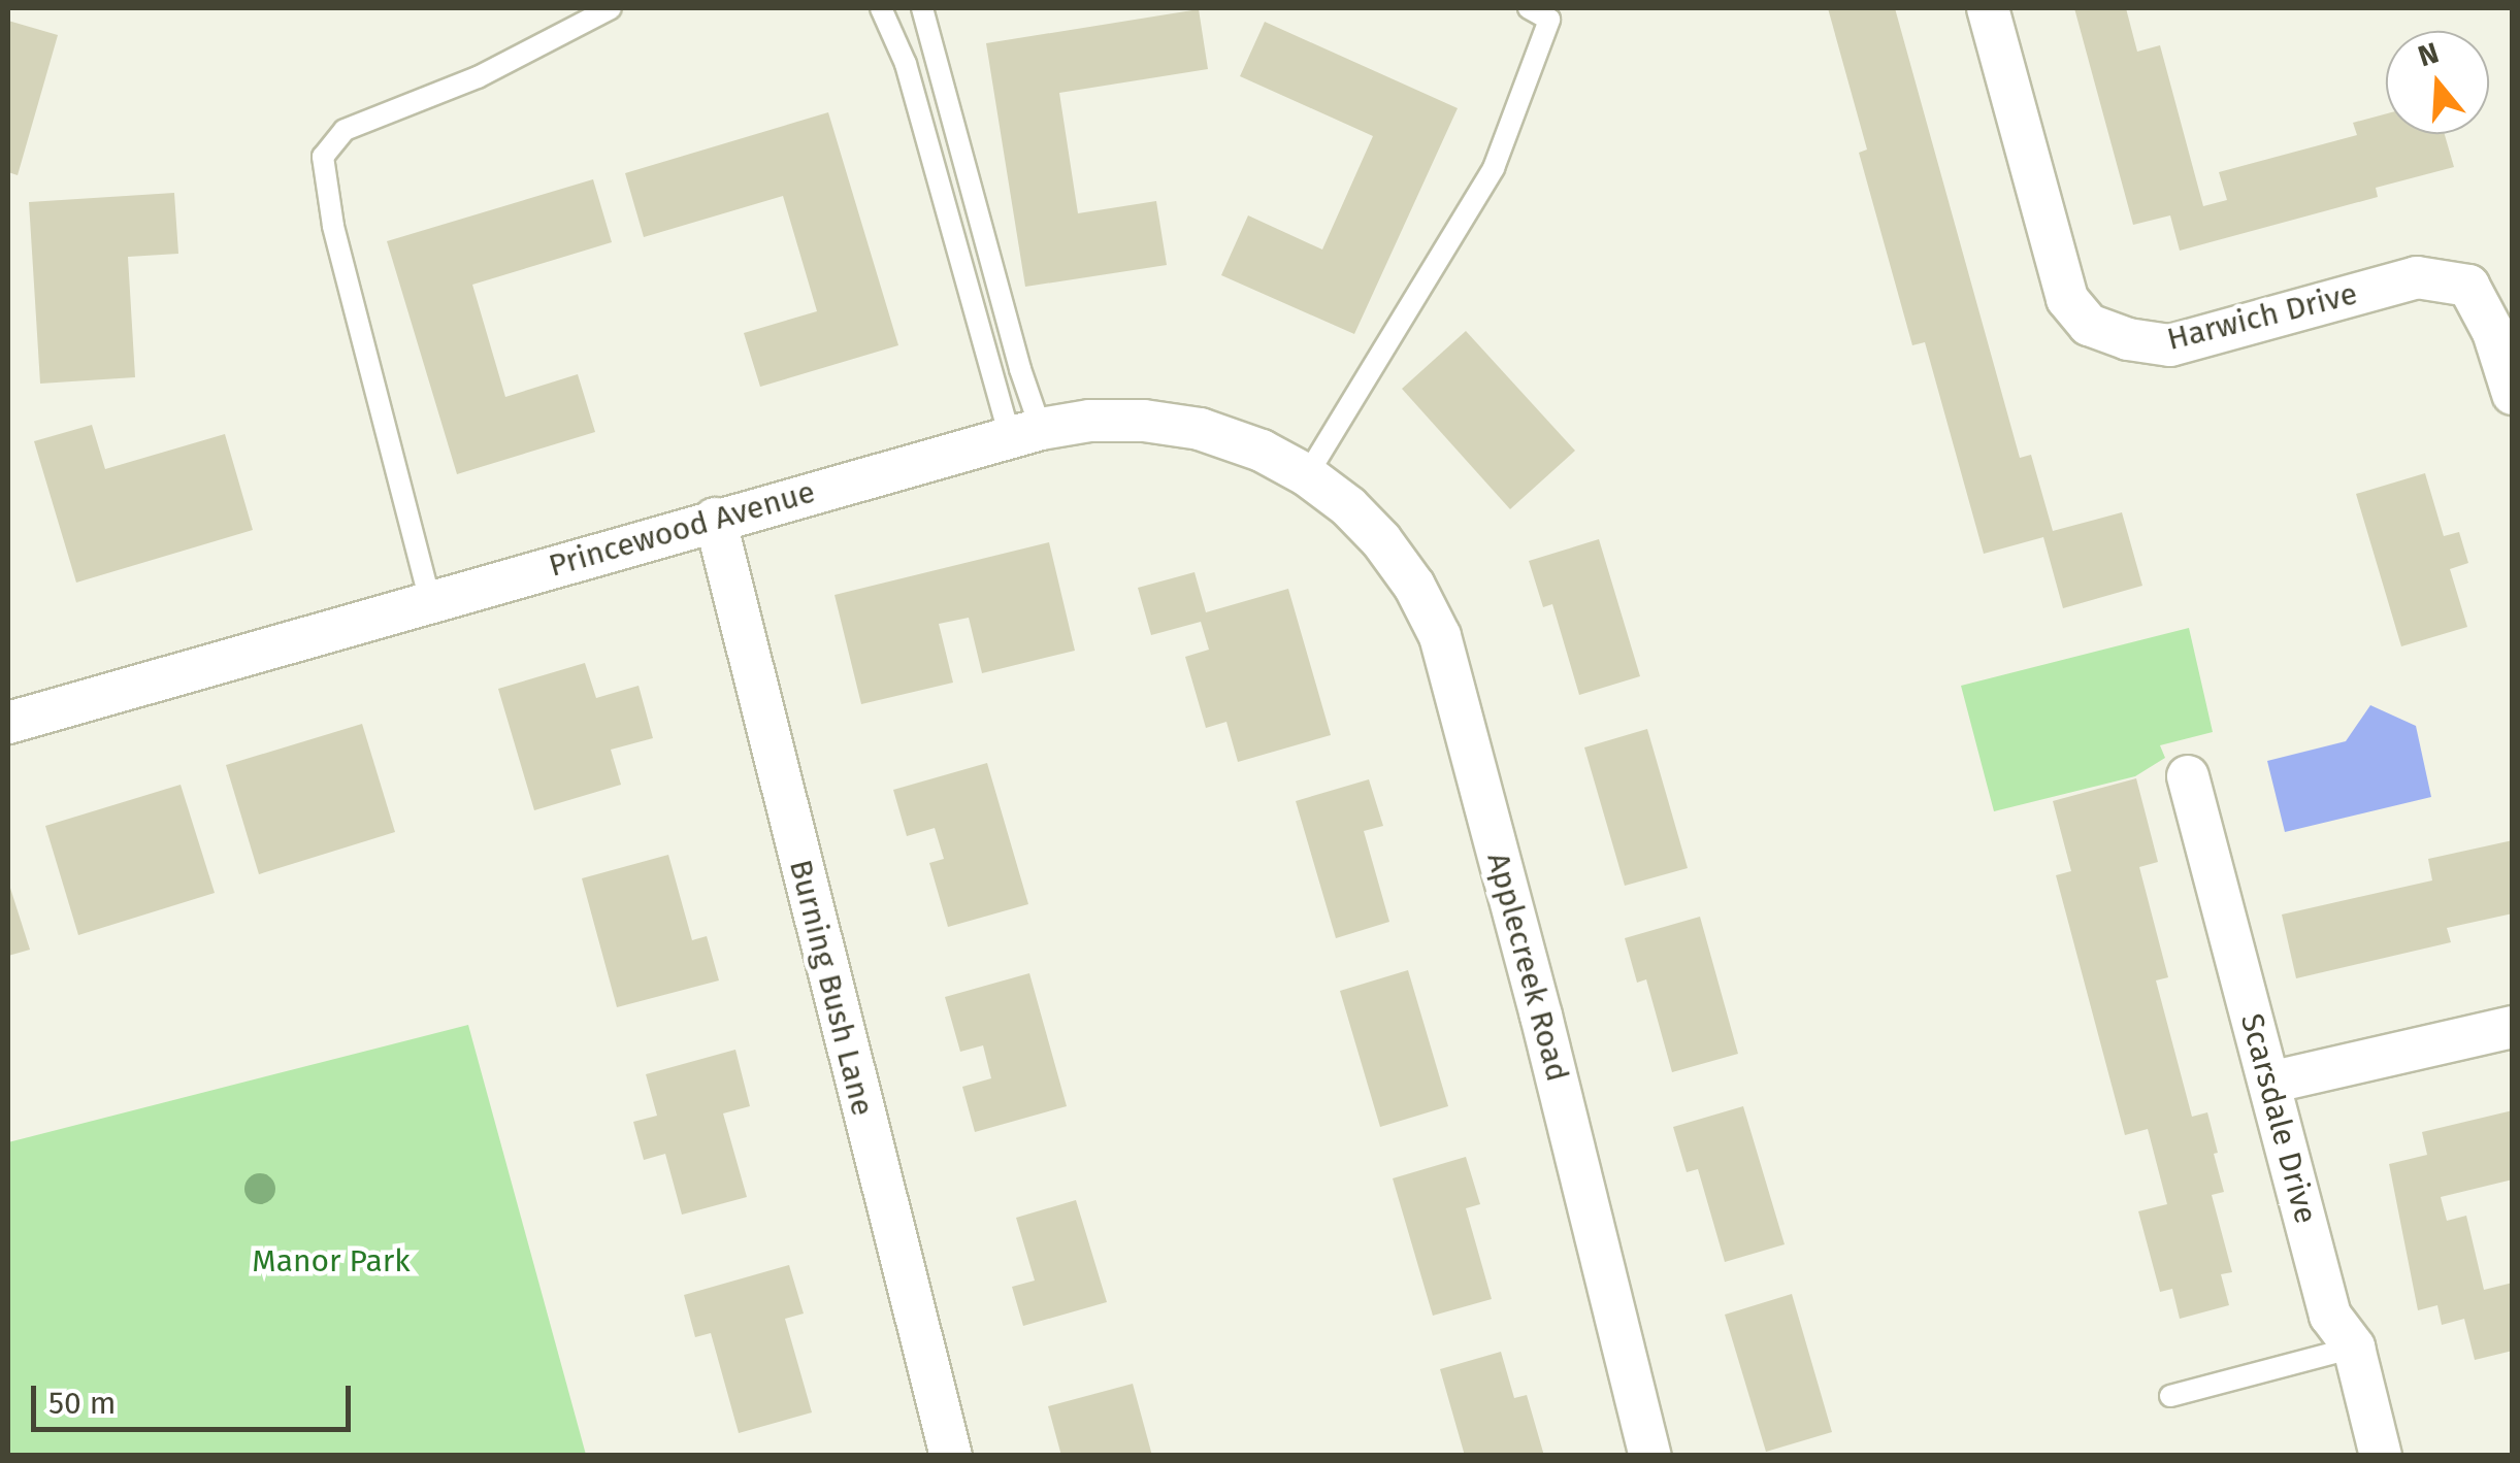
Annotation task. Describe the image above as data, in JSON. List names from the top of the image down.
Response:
{
  "streets": {
    "street": [
      "Harwich Drive",
      "Princewood Avenue",
      "Applecreek Road",
      "Burning Bush Lane",
      "Scarsdale Drive"
    ]
  },
  "crossings": [
    ["Princewood Avenue", "Applecreek Road"],
    ["Princewood Avenue", "Burning Bush Lane"]
  ],
  "parks": ["Manor Park"],
  "scale_bar": "50 m",
  "north": "top"
}
